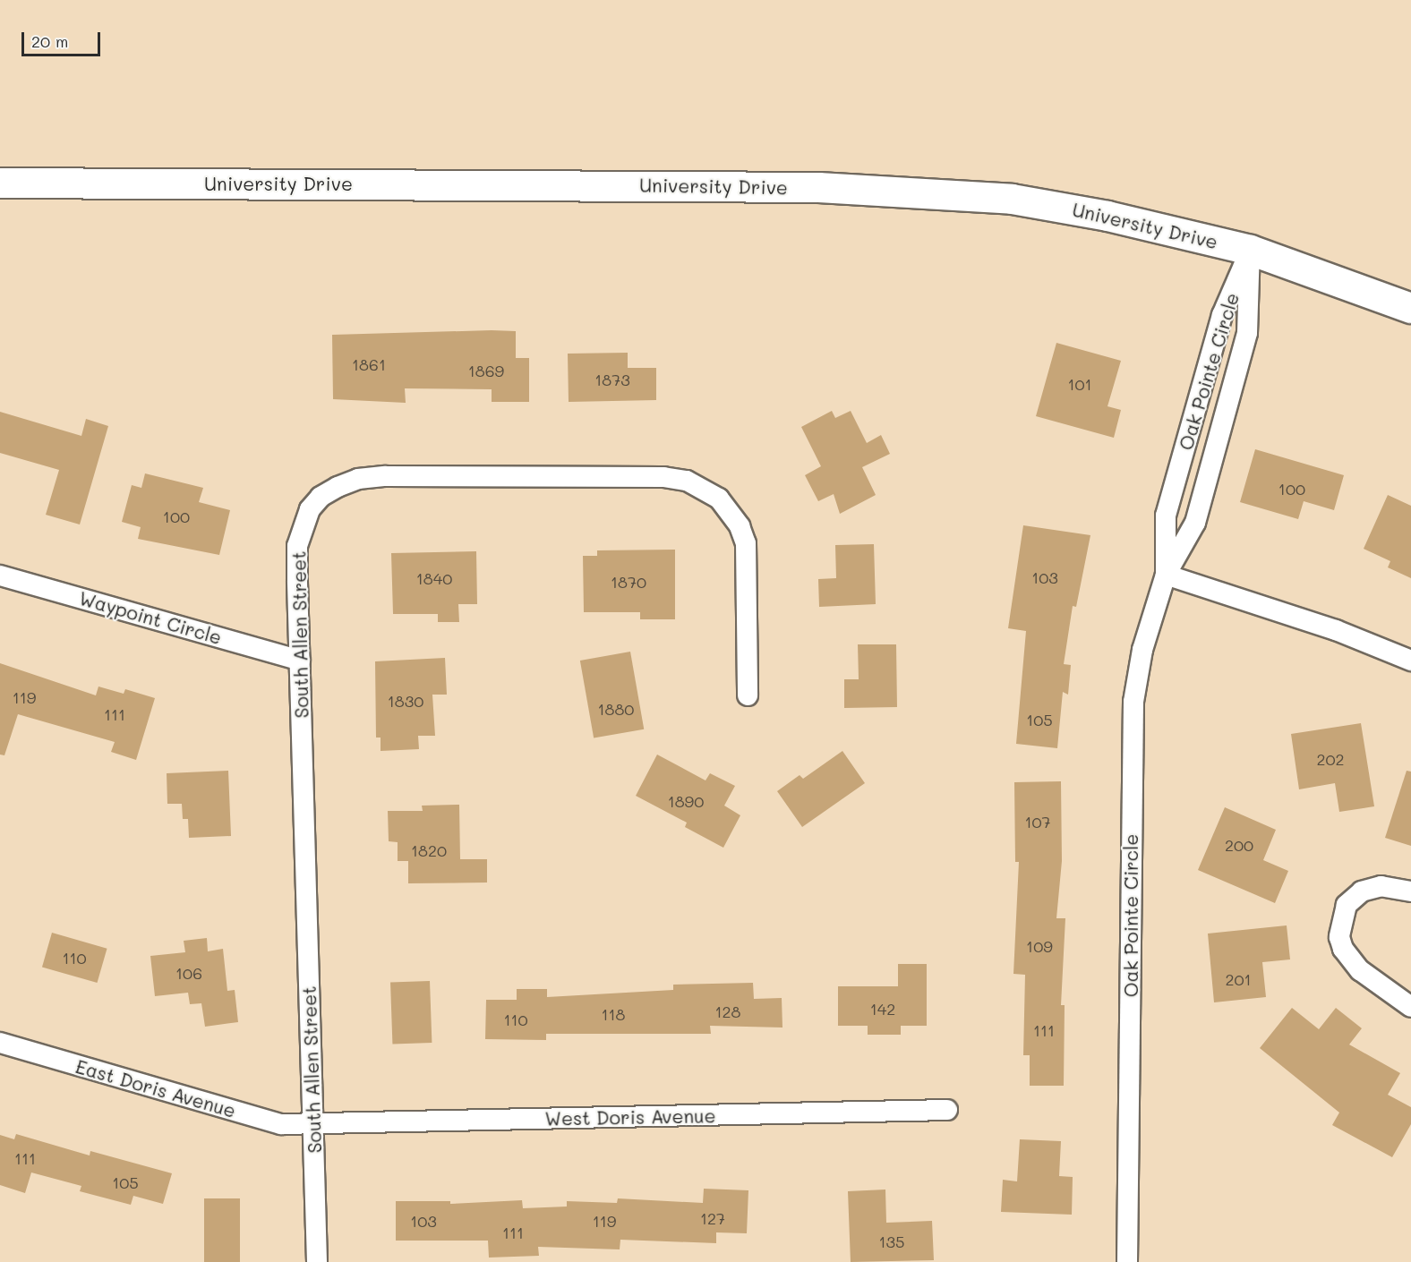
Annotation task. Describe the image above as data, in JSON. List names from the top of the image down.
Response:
{
  "streets": {
    "main road": ["University Drive"],
    "street": [
      "Oak Pointe Circle",
      "Waypoint Circle",
      "South Allen Street",
      "East Doris Avenue",
      "West Doris Avenue"
    ]
  },
  "crossings": [
    ["University Drive", "Oak Pointe Circle"],
    ["Waypoint Circle", "South Allen Street"],
    ["South Allen Street", "East Doris Avenue"],
    ["South Allen Street", "West Doris Avenue"],
    ["East Doris Avenue", "West Doris Avenue"]
  ],
  "house_numbers": [
    "1861",
    "1869",
    "1873",
    "101",
    "100",
    "100",
    "103",
    "1840",
    "1870",
    "119",
    "1830",
    "1880",
    "111",
    "105",
    "202",
    "1890",
    "107",
    "200",
    "1820",
    "109",
    "110",
    "106",
    "201",
    "142",
    "128",
    "118",
    "110",
    "111",
    "111",
    "105",
    "127",
    "103",
    "119",
    "111",
    "135"
  ],
  "scale_bar": "20 m"
}
